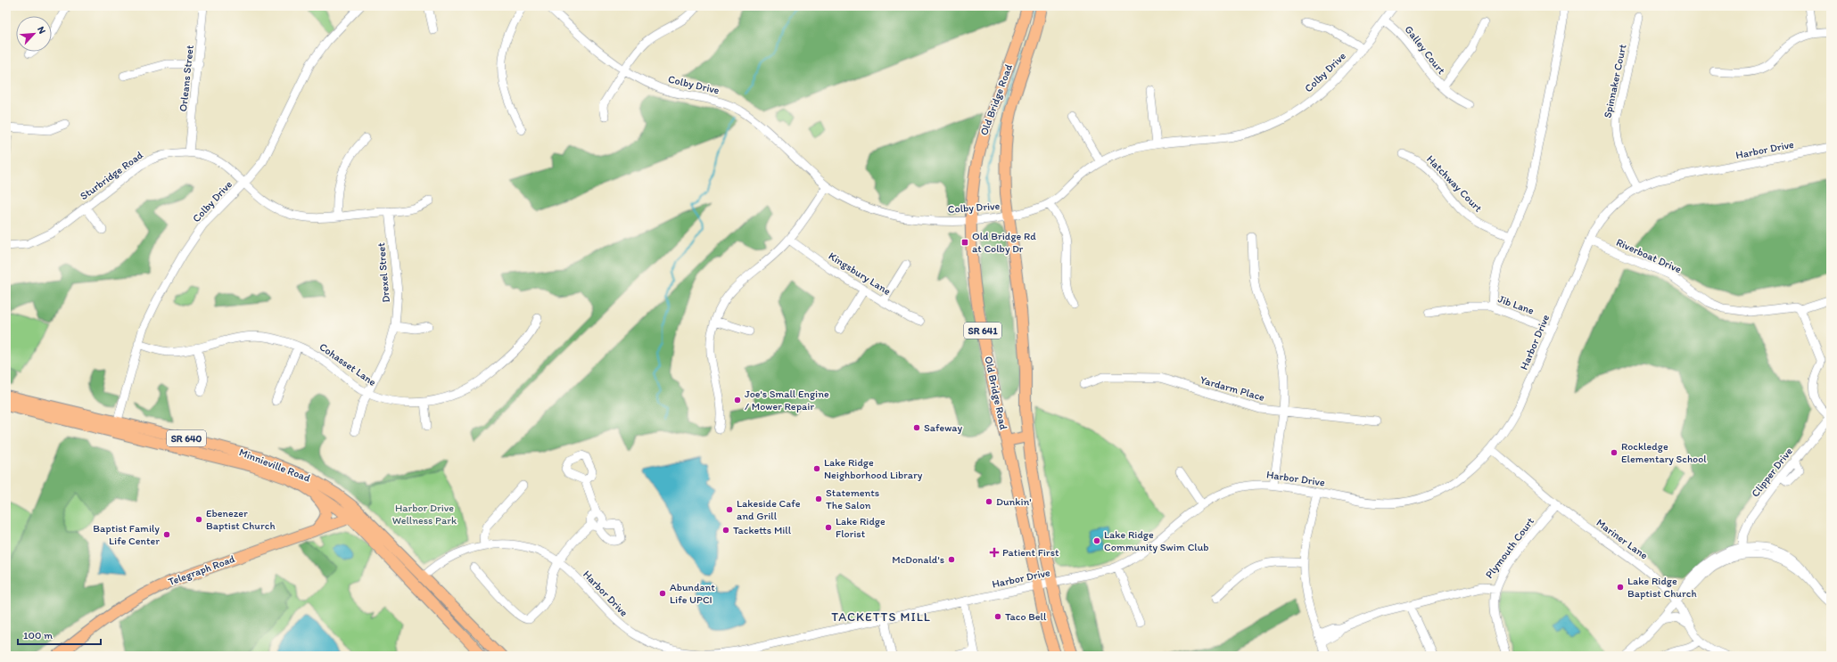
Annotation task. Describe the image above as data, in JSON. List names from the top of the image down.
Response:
{
  "streets": {
    "main road": [
      "Old Bridge Road",
      "SR 641",
      "SR 640",
      "Minnieville Road",
      "Telegraph Road"
    ],
    "street": [
      "Galley Court",
      "Colby Drive",
      "Orleans Street",
      "Spinnaker Court",
      "Harbor Drive",
      "Sturbridge Road",
      "Hatchway Court",
      "Riverboat Drive",
      "Drexel Street",
      "Kingsbury Lane",
      "Jib Lane",
      "Cohasset Lane",
      "Yardarm Place",
      "Clipper Drive",
      "Mariner Lane",
      "Plymouth Court"
    ]
  },
  "crossings": [
    ["Galley Court", "Colby Drive"],
    ["Colby Drive", "Old Bridge Road"],
    ["Colby Drive", "Sturbridge Road"],
    ["Colby Drive", "Cohasset Lane"],
    ["Colby Drive", "Minnieville Road"],
    ["Orleans Street", "Sturbridge Road"],
    ["Spinnaker Court", "Harbor Drive"],
    ["Old Bridge Road", "Harbor Drive"],
    ["Harbor Drive", "Riverboat Drive"],
    ["Harbor Drive", "Jib Lane"],
    ["Harbor Drive", "Minnieville Road"],
    ["Harbor Drive", "Mariner Lane"],
    ["Sturbridge Road", "Drexel Street"],
    ["Drexel Street", "Cohasset Lane"],
    ["Minnieville Road", "Telegraph Road"],
    ["Mariner Lane", "Plymouth Court"]
  ],
  "districts": ["TACKETTS MILL"],
  "parks": ["Harbor Drive Wellness Park"],
  "places": {
    "transit": ["Old Bridge Rd at Colby Dr"],
    "other": [
      "Joe's Small Engine / Mower Repair",
      "Safeway",
      "Rockledge Elementary School",
      "Lake Ridge Neighborhood Library",
      "Statements The Salon",
      "Dunkin'",
      "Lakeside Cafe and Grill",
      "Ebenezer Baptist Church",
      "Lake Ridge Florist",
      "Tacketts Mill",
      "Baptist Family Life Center",
      "Lake Ridge Community Swim Club",
      "McDonald's",
      "Lake Ridge Baptist Church",
      "Abundant Life UPCI",
      "Taco Bell"
    ],
    "health": ["Patient First"]
  },
  "scale_bar": "100 m",
  "north": "top right"
}
